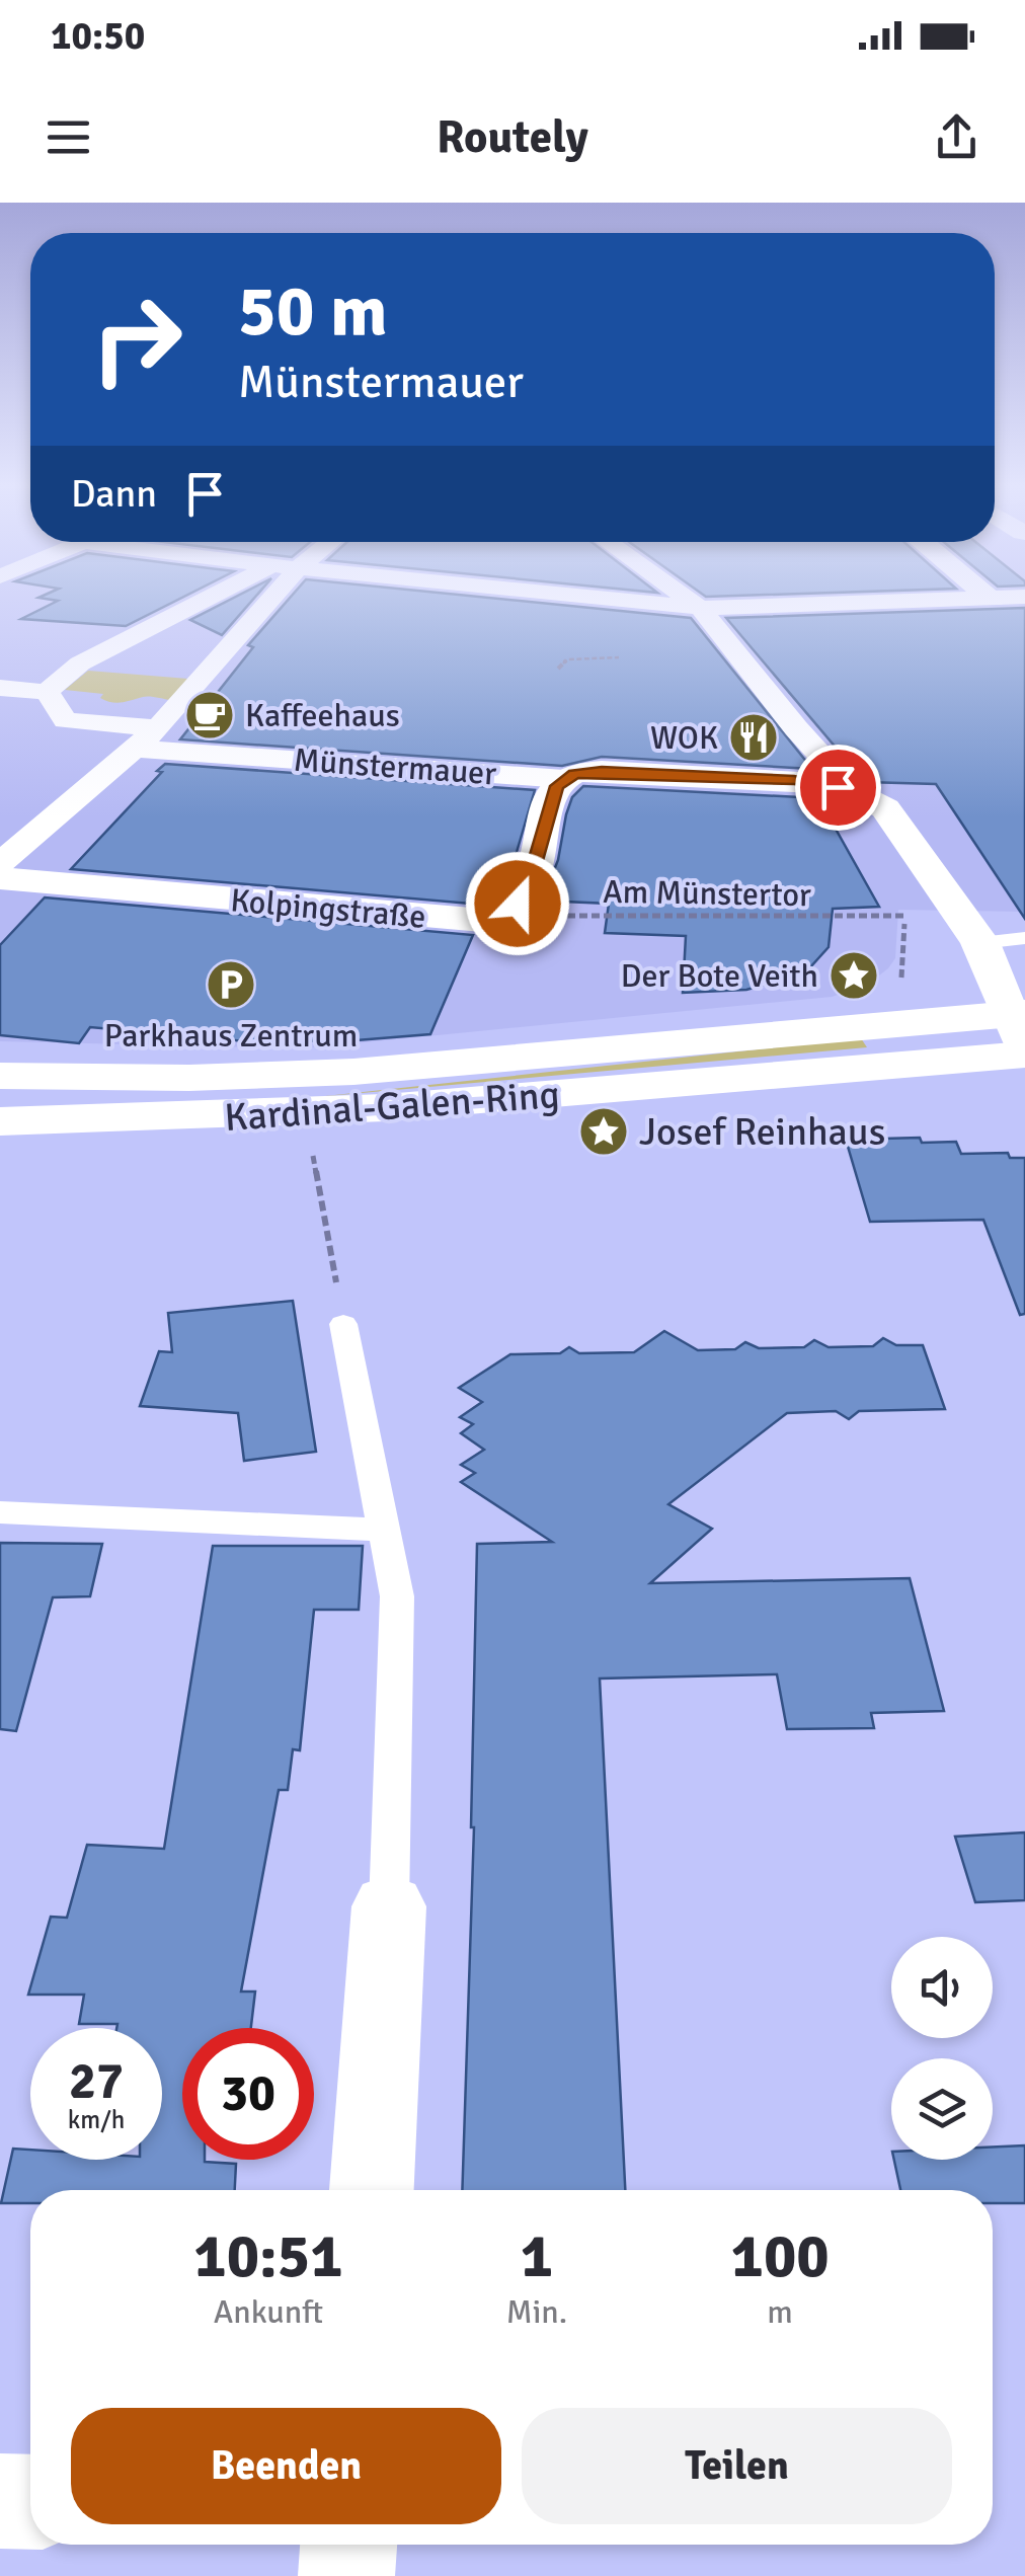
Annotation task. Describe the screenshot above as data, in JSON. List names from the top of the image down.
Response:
{
  "streets": {
    "street": ["Münstermauer", "Kolpingstraße", "Kardinal-Galen-Ring"],
    "path": ["Am Münstertor"]
  },
  "crossings": [
    ["Am Münstertor", "Kolpingstraße"]
  ],
  "places": {
    "cafe": ["Kaffeehaus"],
    "restaurant": ["WOK"],
    "place": ["Der Bote Veith", "Josef Reinhaus"],
    "parking": ["Parkhaus Zentrum"]
  },
  "page": {
    "status": "10:50",
    "header": "Routely",
    "turn": ["50 m", "Münstermauer"],
    "then": "Dann",
    "speed": "27 km/h",
    "limit": "30",
    "eta": [
      "10:51",
      "Ankunft",
      "1",
      "Min.",
      "100",
      "m"
    ],
    "buttons": ["Beenden", "Teilen"]
  }
}
